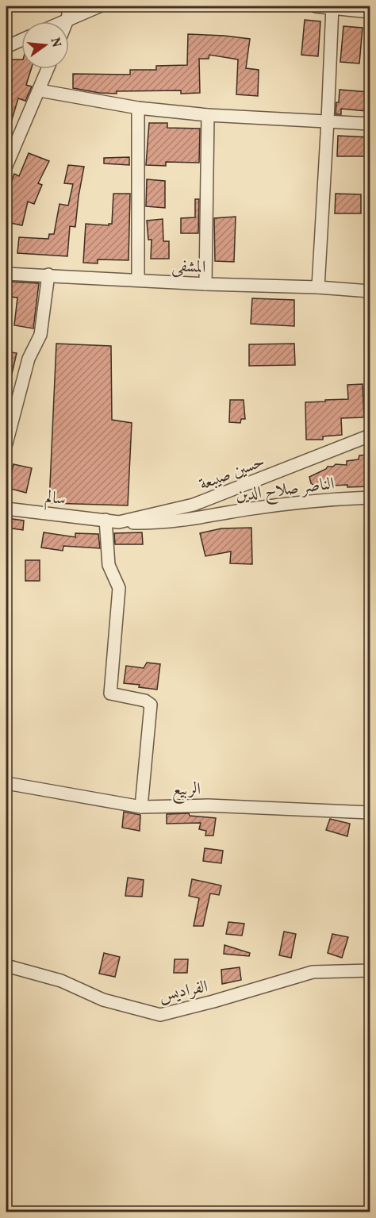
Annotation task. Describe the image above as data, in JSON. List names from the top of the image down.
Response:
{
  "streets": {
    "street": [
      "المشفى",
      "حسين صيبعة",
      "الناصر صلاح الدين",
      "سالم",
      "الربيع",
      "الفراديس"
    ]
  },
  "crossings": [
    ["حسين صيبعة", "الناصر صلاح الدين"],
    ["حسين صيبعة", "سالم"]
  ],
  "north": "right"
}
